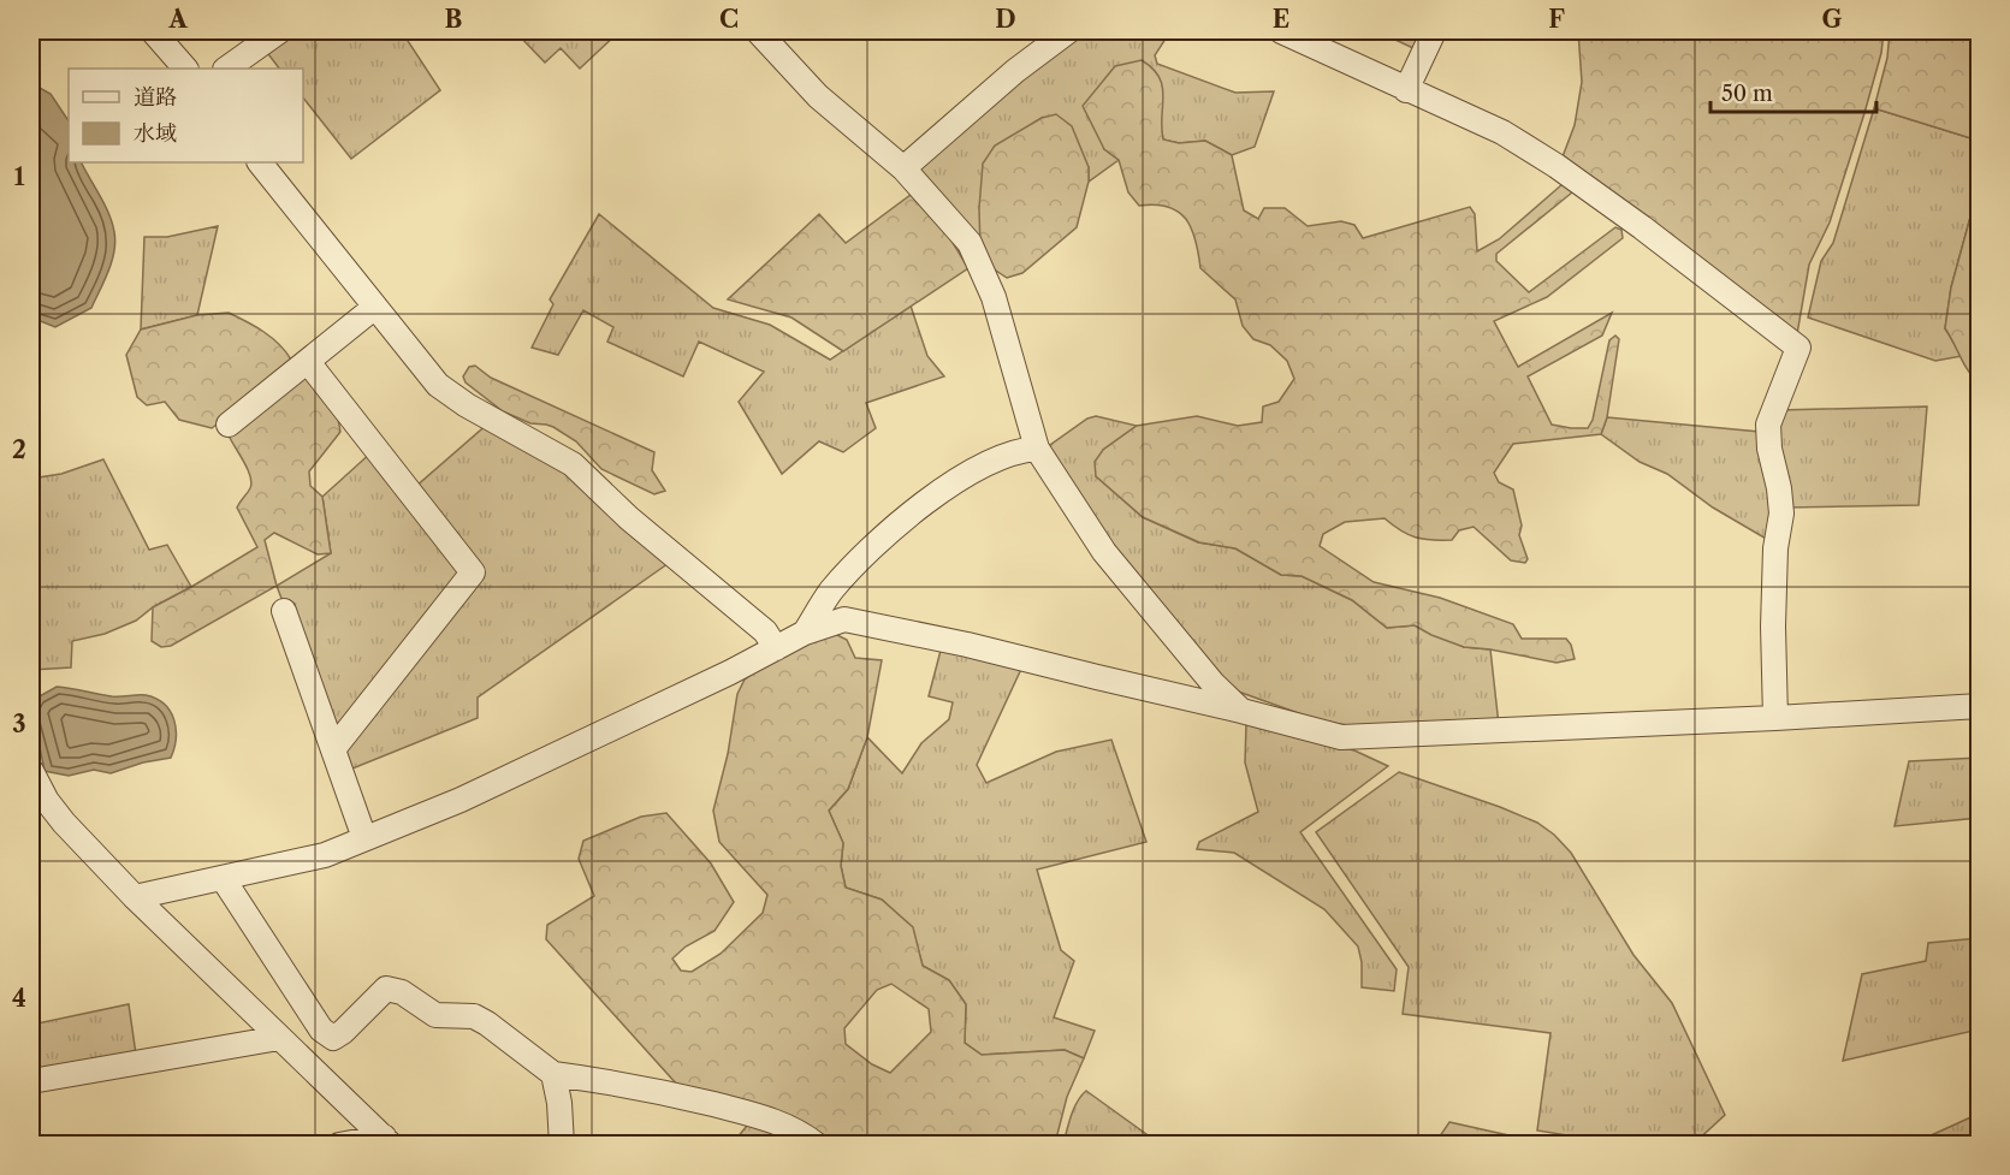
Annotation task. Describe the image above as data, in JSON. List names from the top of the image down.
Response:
{
  "legend": ["道路", "水域"],
  "scale_bar": "50 m",
  "grid": {
    "columns": [
      "A",
      "B",
      "C",
      "D",
      "E",
      "F",
      "G"
    ],
    "rows": [
      "1",
      "2",
      "3",
      "4"
    ]
  }
}
